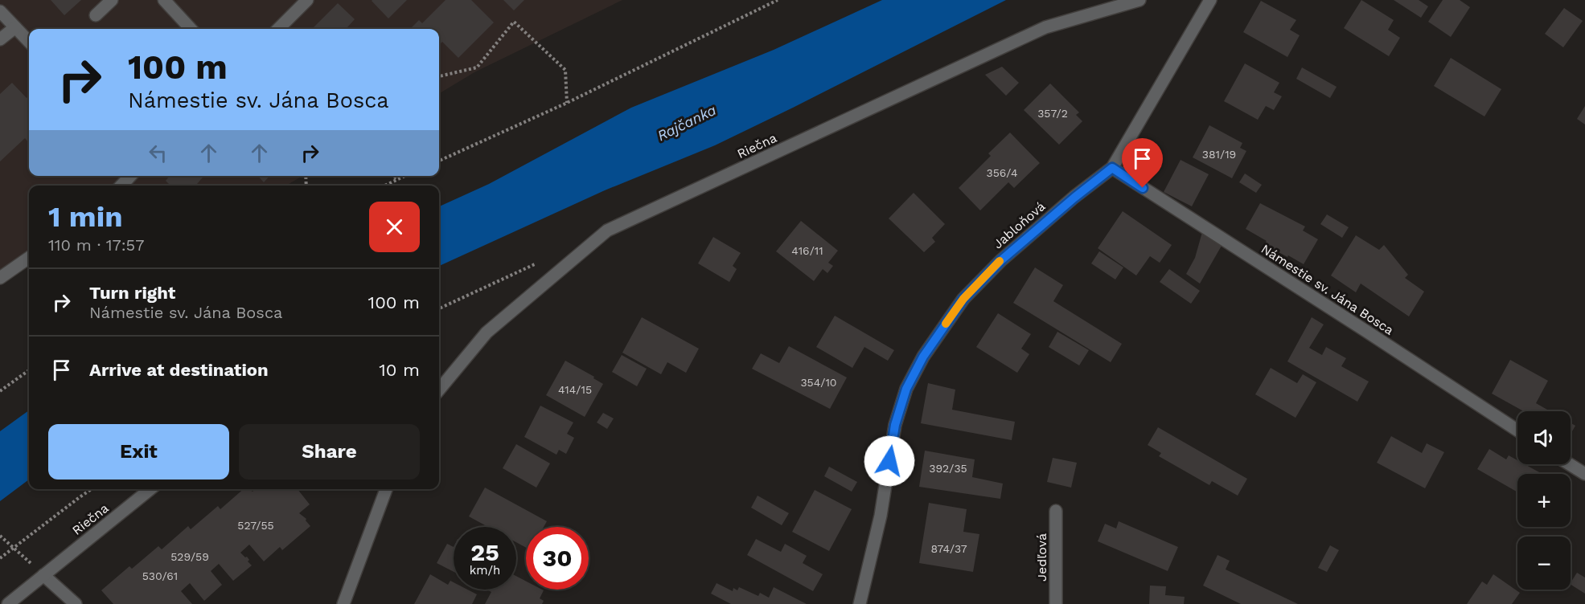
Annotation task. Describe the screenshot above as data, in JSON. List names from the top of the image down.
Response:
{
  "streets": {
    "street": [
      "Riečna",
      "Jabloňová",
      "Námestie sv. Jána Bosca",
      "Jedľová"
    ]
  },
  "crossings": [
    ["Jabloňová", "Námestie sv. Jána Bosca"]
  ],
  "water": ["Rajčanka"],
  "house_numbers": [
    "357/2",
    "381/19",
    "356/4",
    "416/11",
    "354/10",
    "414/15",
    "392/35",
    "527/55",
    "874/37",
    "529/59",
    "530/61"
  ],
  "page": {
    "turn": ["100 m", "Námestie sv. Jána Bosca"],
    "heading": ["1 min", "110 m · 17:57"],
    "list": [
      {
        "name": "Turn right",
        "note": "Námestie sv. Jána Bosca",
        "value": "100 m"
      },
      {
        "name": "Arrive at destination",
        "value": "10 m"
      }
    ],
    "map_buttons": ["+", "−"],
    "buttons": ["Exit", "Share"],
    "speed": "25 km/h",
    "limit": "30"
  }
}
